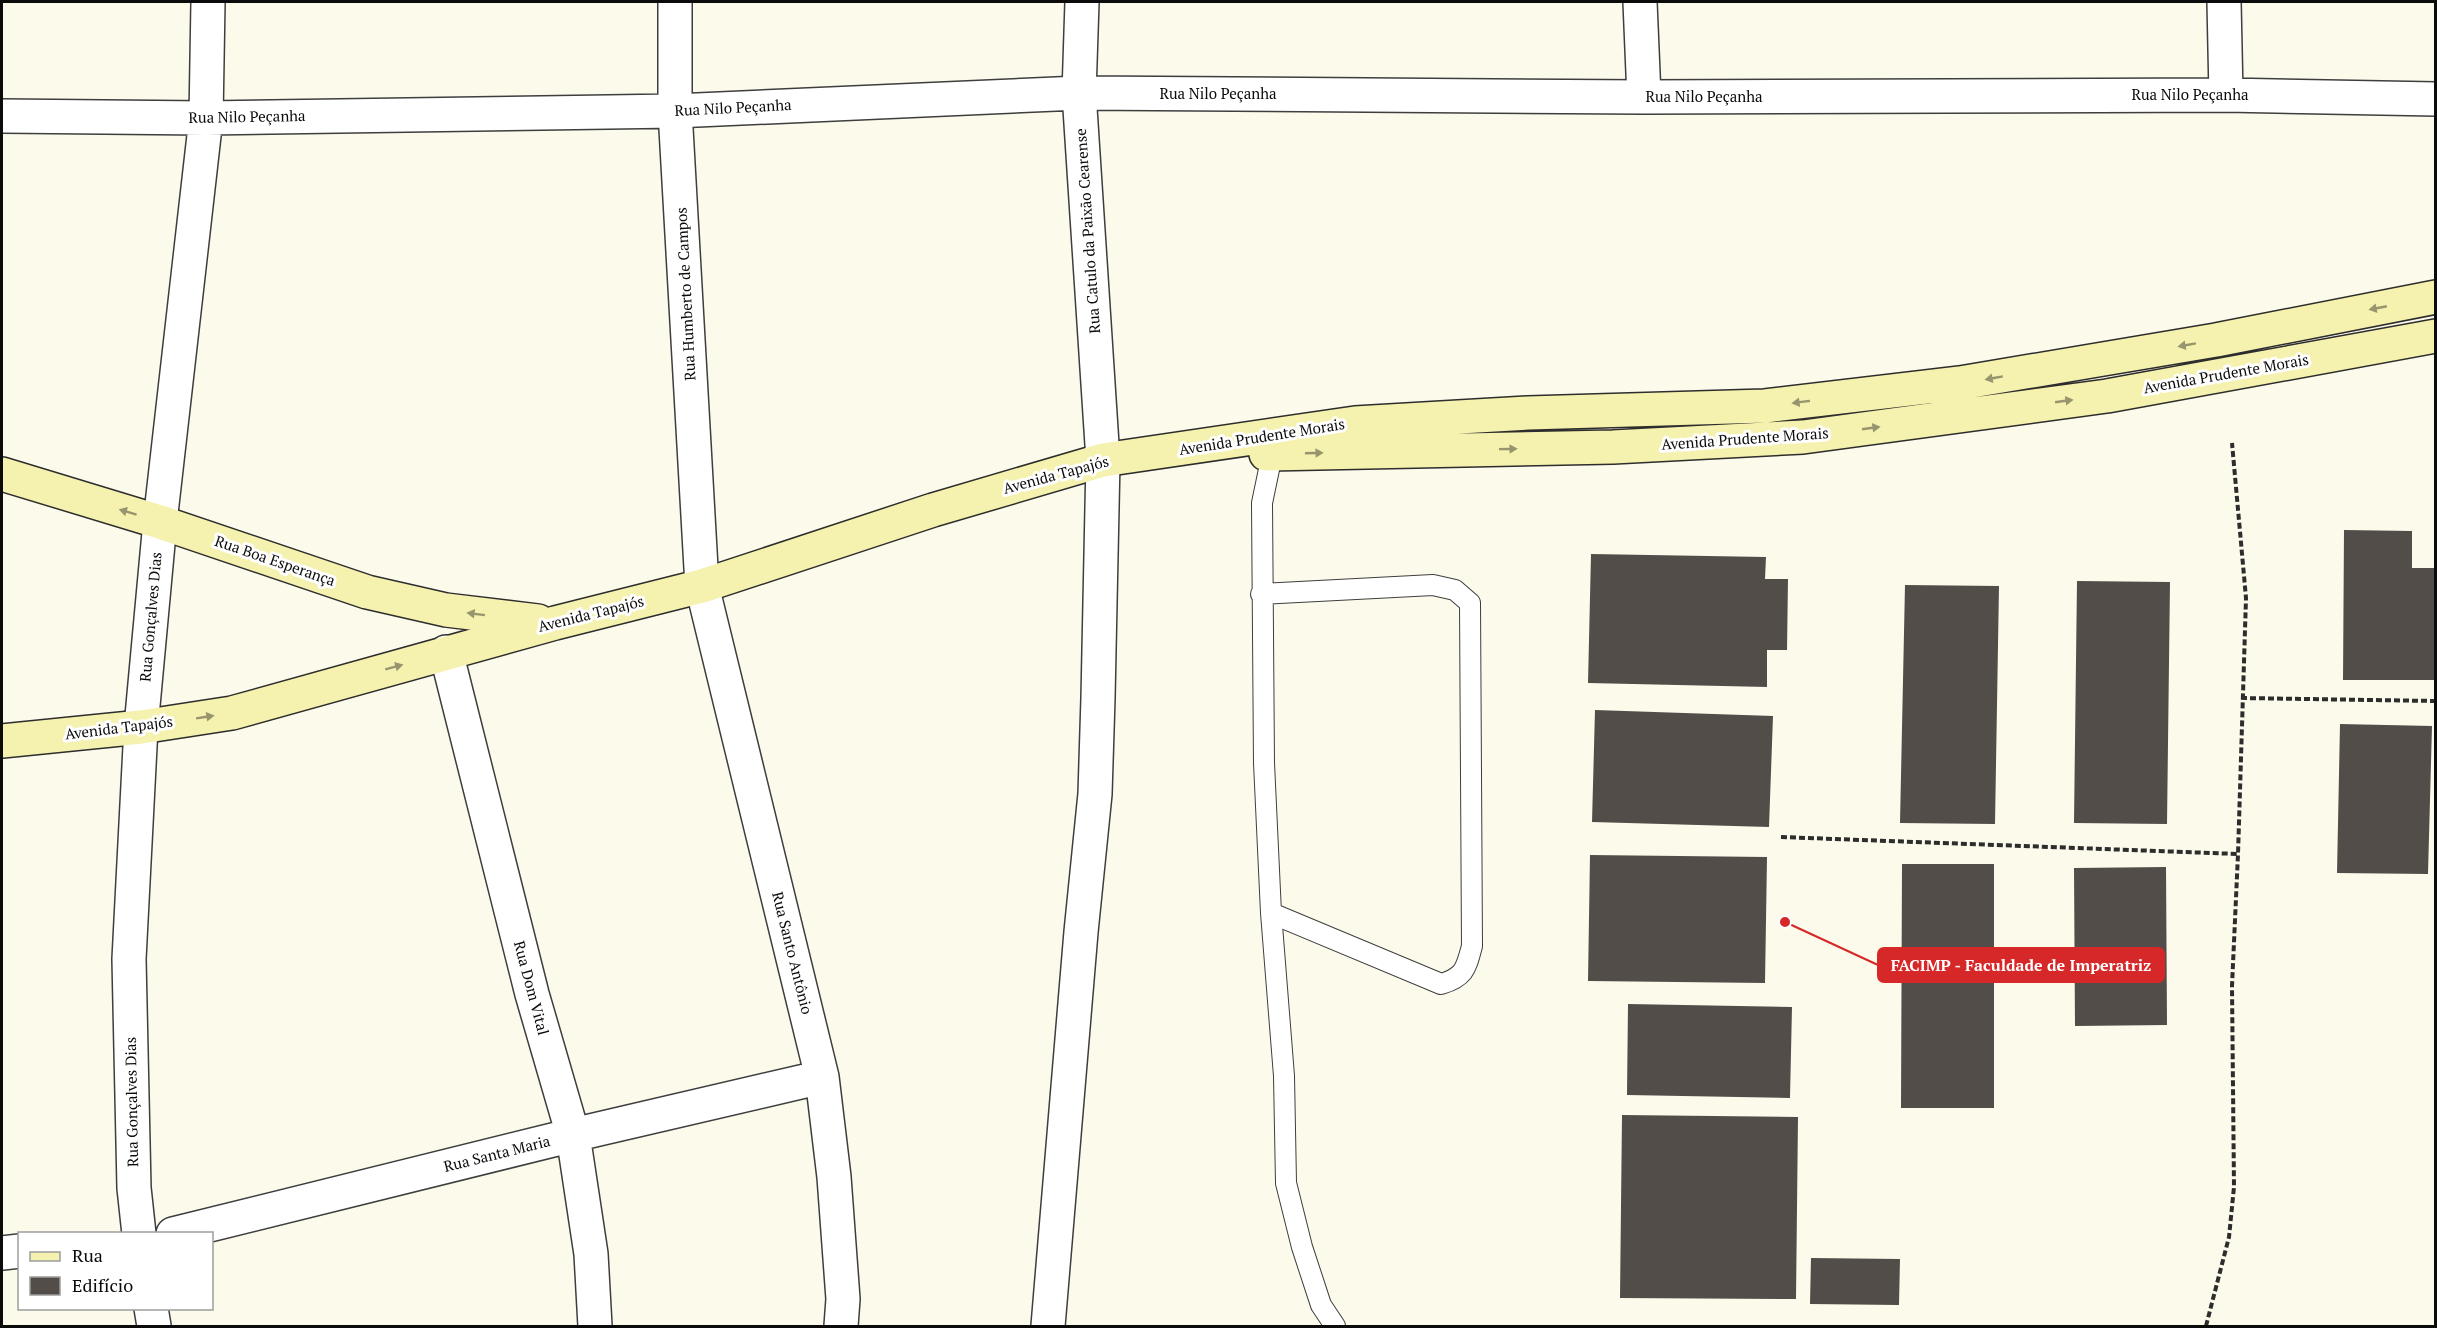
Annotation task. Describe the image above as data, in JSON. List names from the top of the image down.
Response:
{
  "streets": {
    "street": [
      "Rua Nilo Peçanha",
      "Rua Catulo da Paixão Cearense",
      "Rua Humberto de Campos",
      "Avenida Prudente Morais",
      "Avenida Tapajós",
      "Rua Boa Esperança",
      "Rua Gonçalves Dias",
      "Rua Santo Antônio",
      "Rua Dom Vital",
      "Rua Santa Maria"
    ]
  },
  "crossings": [
    ["Rua Nilo Peçanha", "Rua Catulo da Paixão Cearense"],
    ["Rua Nilo Peçanha", "Rua Humberto de Campos"],
    ["Rua Nilo Peçanha", "Rua Gonçalves Dias"],
    ["Rua Catulo da Paixão Cearense", "Avenida Tapajós"],
    ["Rua Humberto de Campos", "Avenida Tapajós"],
    ["Rua Humberto de Campos", "Rua Santo Antônio"],
    ["Avenida Prudente Morais", "Avenida Tapajós"],
    ["Avenida Tapajós", "Rua Boa Esperança"],
    ["Avenida Tapajós", "Rua Gonçalves Dias"],
    ["Avenida Tapajós", "Rua Santo Antônio"],
    ["Avenida Tapajós", "Rua Dom Vital"],
    ["Rua Boa Esperança", "Rua Gonçalves Dias"],
    ["Rua Santo Antônio", "Rua Santa Maria"],
    ["Rua Dom Vital", "Rua Santa Maria"]
  ],
  "one_way": ["Rua Boa Esperança"],
  "places": ["FACIMP - Faculdade de Imperatriz"],
  "legend": ["Rua", "Edifício"]
}
